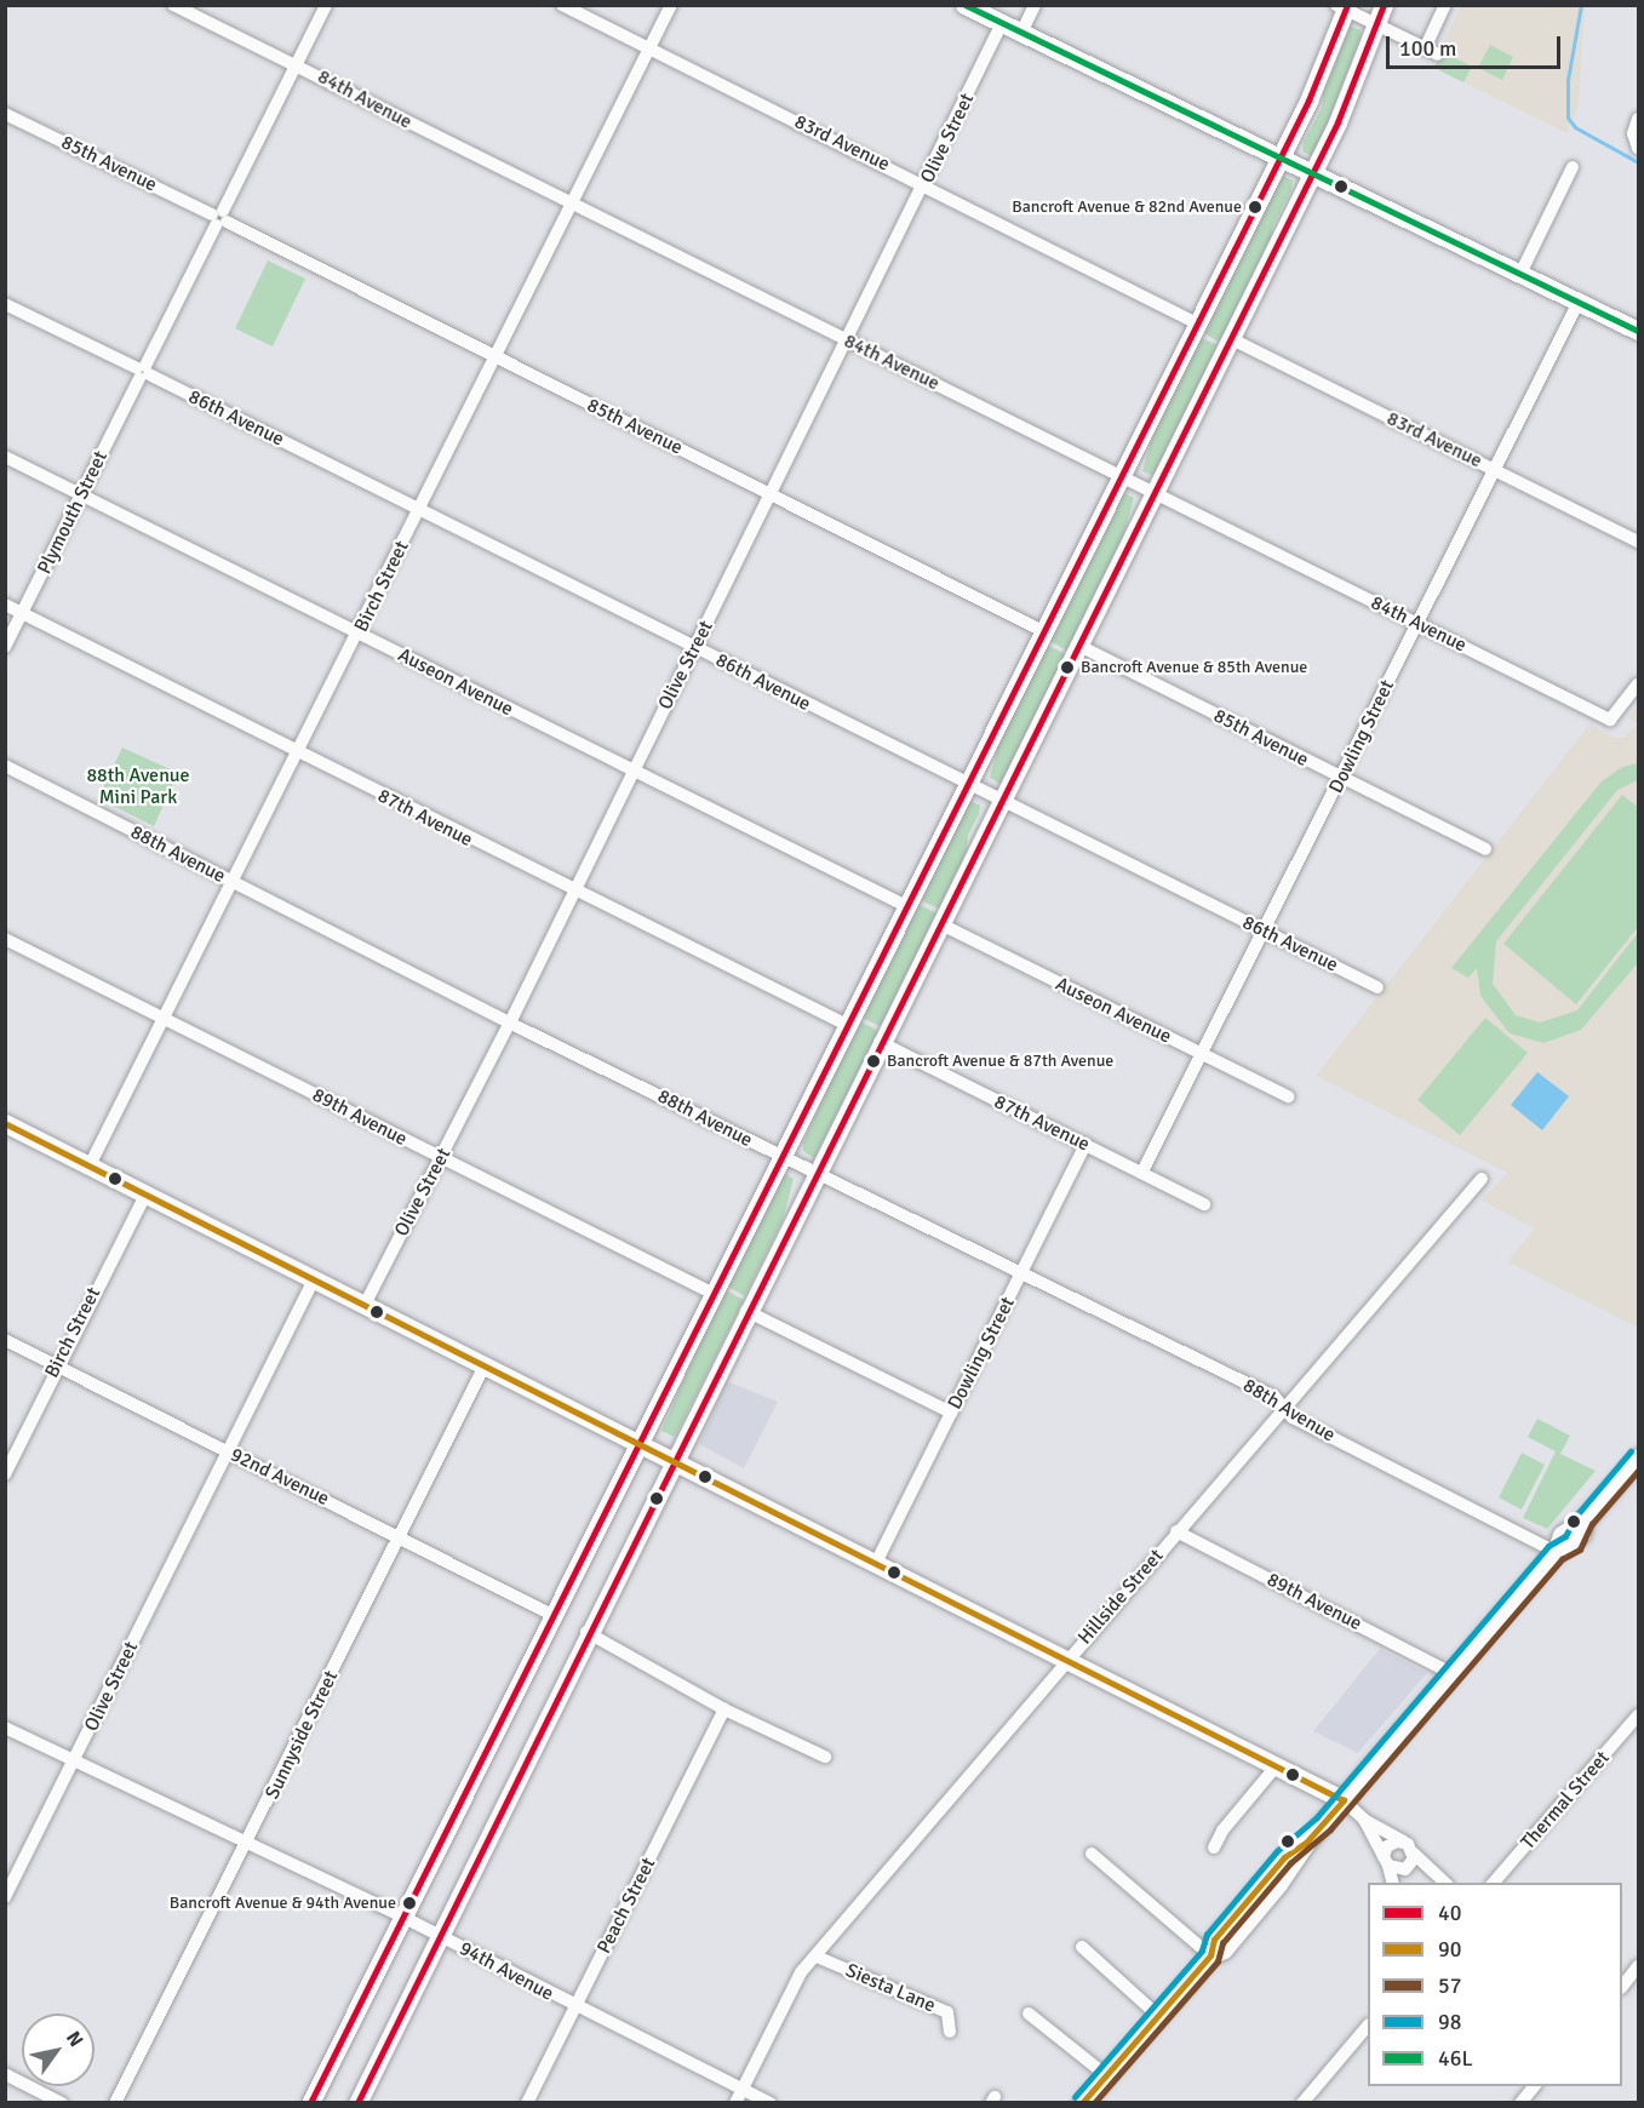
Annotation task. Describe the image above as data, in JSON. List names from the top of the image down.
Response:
{
  "streets": {
    "street": [
      "84th Avenue",
      "Olive Street",
      "83rd Avenue",
      "85th Avenue",
      "86th Avenue",
      "Plymouth Street",
      "Birch Street",
      "Auseon Avenue",
      "Dowling Street",
      "87th Avenue",
      "88th Avenue",
      "89th Avenue",
      "92nd Avenue",
      "Hillside Street",
      "Sunnyside Street",
      "Thermal Street",
      "Peach Street",
      "94th Avenue",
      "Siesta Lane"
    ]
  },
  "crossings": [
    ["84th Avenue", "Olive Street"],
    ["84th Avenue", "Plymouth Street"],
    ["84th Avenue", "Birch Street"],
    ["84th Avenue", "Dowling Street"],
    ["Olive Street", "83rd Avenue"],
    ["Olive Street", "85th Avenue"],
    ["Olive Street", "86th Avenue"],
    ["Olive Street", "Auseon Avenue"],
    ["Olive Street", "87th Avenue"],
    ["Olive Street", "88th Avenue"],
    ["Olive Street", "89th Avenue"],
    ["Olive Street", "92nd Avenue"],
    ["Olive Street", "94th Avenue"],
    ["83rd Avenue", "Birch Street"],
    ["83rd Avenue", "Dowling Street"],
    ["85th Avenue", "Plymouth Street"],
    ["85th Avenue", "Birch Street"],
    ["85th Avenue", "Dowling Street"],
    ["86th Avenue", "Plymouth Street"],
    ["86th Avenue", "Birch Street"],
    ["86th Avenue", "Dowling Street"],
    ["Plymouth Street", "Auseon Avenue"],
    ["Plymouth Street", "87th Avenue"],
    ["Birch Street", "Auseon Avenue"],
    ["Birch Street", "87th Avenue"],
    ["Birch Street", "88th Avenue"],
    ["Birch Street", "89th Avenue"],
    ["Birch Street", "92nd Avenue"],
    ["Auseon Avenue", "Dowling Street"],
    ["Dowling Street", "87th Avenue"],
    ["Dowling Street", "88th Avenue"],
    ["88th Avenue", "Hillside Street"],
    ["89th Avenue", "Hillside Street"],
    ["92nd Avenue", "Sunnyside Street"],
    ["Hillside Street", "94th Avenue"],
    ["Hillside Street", "Siesta Lane"],
    ["Sunnyside Street", "94th Avenue"],
    ["Peach Street", "94th Avenue"]
  ],
  "parks": ["88th Avenue Mini Park"],
  "places": [
    "Bancroft Avenue & 82nd Avenue",
    "Bancroft Avenue & 85th Avenue",
    "Bancroft Avenue & 87th Avenue",
    "Bancroft Avenue & 94th Avenue"
  ],
  "lines": [
    "transit line 40",
    "transit line 46L",
    "transit line 90",
    "transit line 98",
    "transit line 57"
  ],
  "legend": [
    "40",
    "90",
    "57",
    "98",
    "46L"
  ],
  "scale_bar": "100 m",
  "north": "top right"
}
